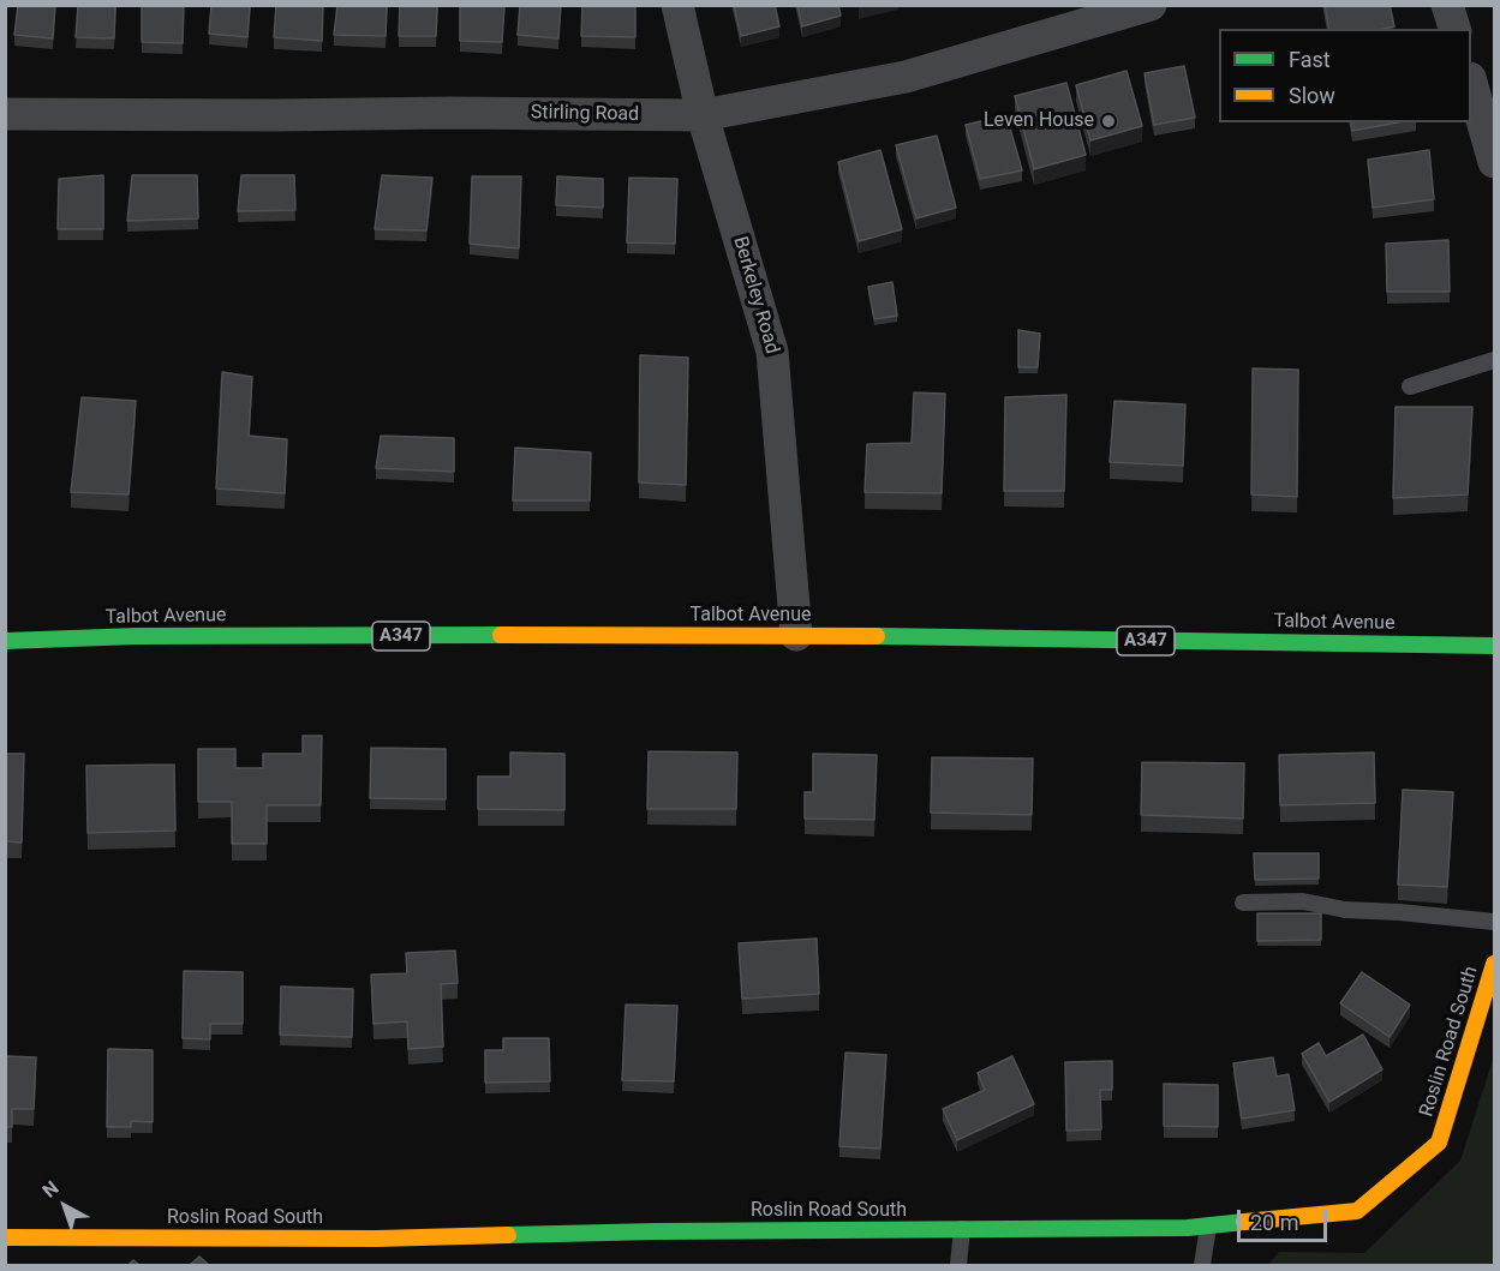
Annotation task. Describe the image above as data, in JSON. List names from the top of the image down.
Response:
{
  "streets": {
    "street": [
      "Stirling Road",
      "Berkeley Road",
      "Talbot Avenue",
      "A347",
      "Roslin Road South"
    ]
  },
  "crossings": [
    ["Stirling Road", "Berkeley Road"],
    ["Berkeley Road", "Talbot Avenue"]
  ],
  "places": ["Leven House"],
  "legend": ["Fast", "Slow"],
  "scale_bar": "20 m",
  "north": "top left"
}
